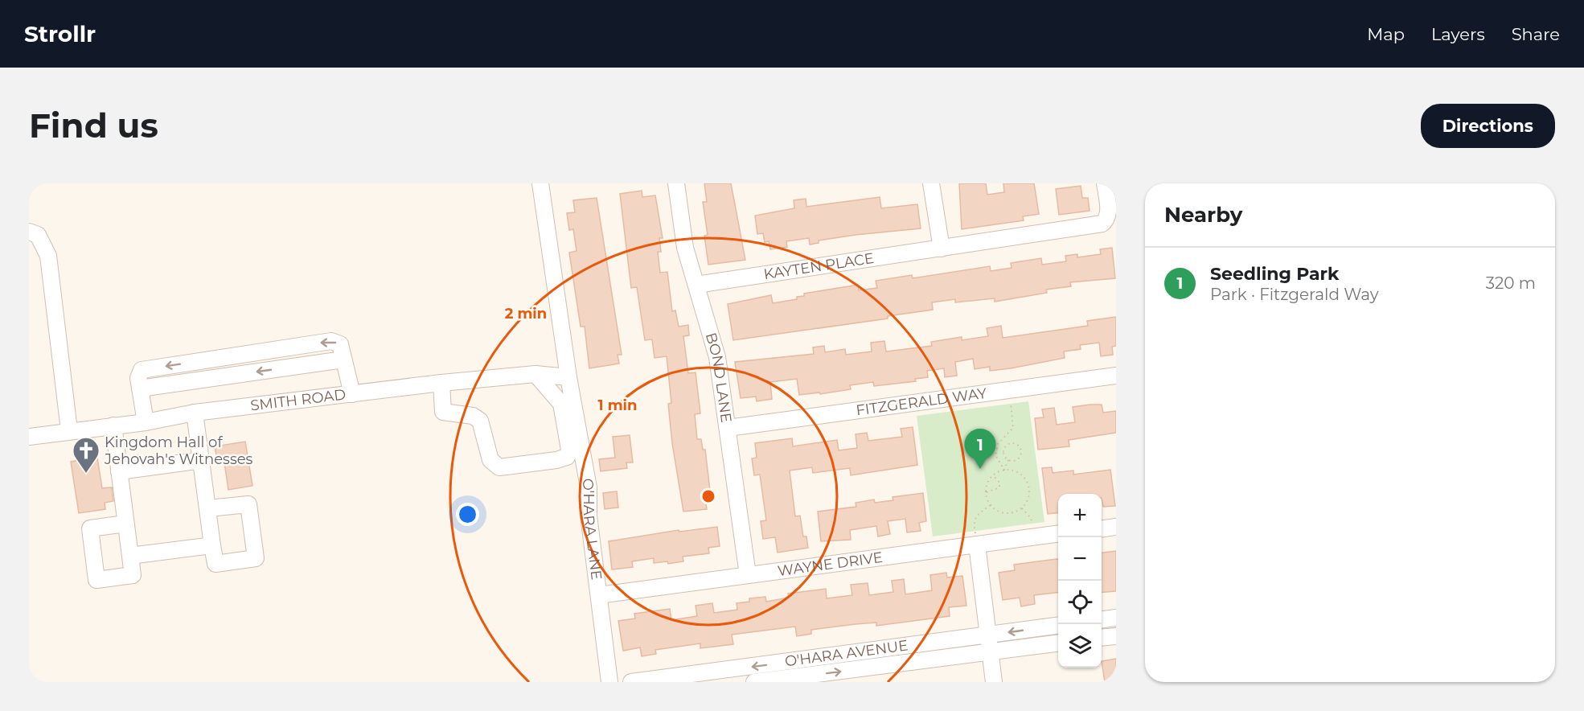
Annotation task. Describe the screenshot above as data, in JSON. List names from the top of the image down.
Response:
{
  "streets": {
    "street": [
      "KAYTEN PLACE",
      "BOND LANE",
      "SMITH ROAD",
      "FITZGERALD WAY",
      "O'HARA LANE",
      "WAYNE DRIVE",
      "O'HARA AVENUE"
    ]
  },
  "crossings": [
    ["KAYTEN PLACE", "BOND LANE"],
    ["BOND LANE", "FITZGERALD WAY"],
    ["BOND LANE", "WAYNE DRIVE"],
    ["SMITH ROAD", "O'HARA LANE"],
    ["O'HARA LANE", "WAYNE DRIVE"]
  ],
  "places": {
    "church": ["Kingdom Hall of Jehovah's Witnesses"]
  },
  "page": {
    "header": "Strollr",
    "nav": ["Map", "Layers", "Share"],
    "buttons": "Directions",
    "title": "Find us",
    "heading": "Nearby",
    "list": [
      {
        "mark": "1",
        "name": "Seedling Park",
        "note": "Park · Fitzgerald Way",
        "value": "320 m"
      }
    ],
    "pins": "1",
    "map_buttons": ["+", "−"]
  },
  "rings": ["2 min", "1 min"]
}
